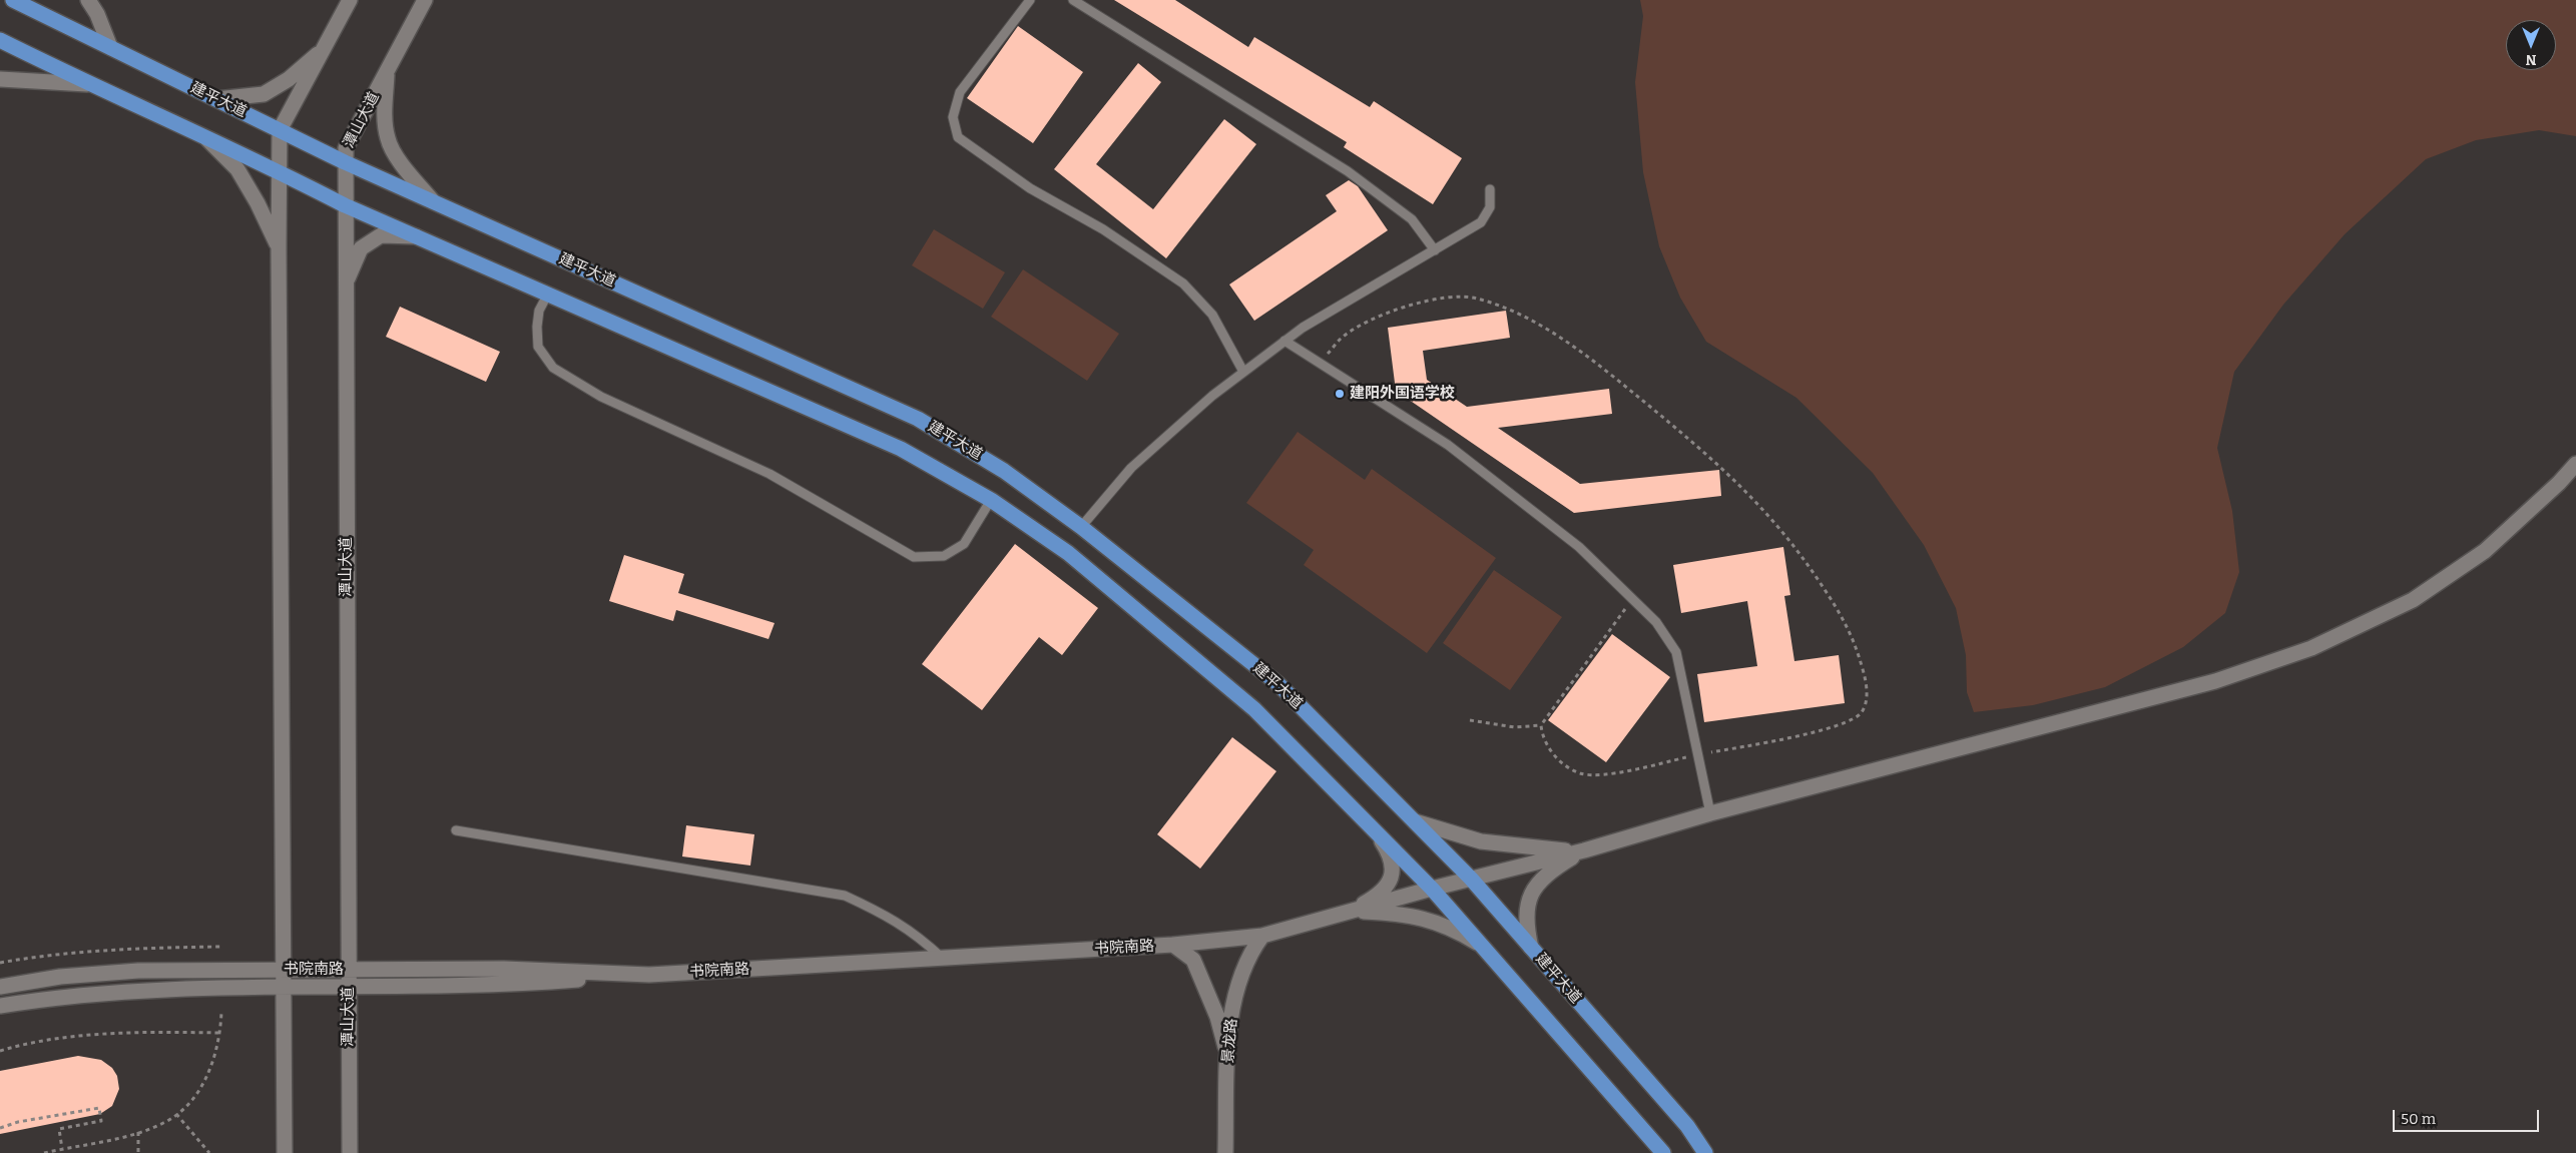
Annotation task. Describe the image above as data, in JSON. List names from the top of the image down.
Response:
{
  "streets": {
    "main road": [
      "建平大道",
      "潭山大道",
      "书院南路",
      "景龙路"
    ]
  },
  "crossings": [
    ["建平大道", "潭山大道"],
    ["建平大道", "书院南路"],
    ["潭山大道", "书院南路"],
    ["书院南路", "景龙路"]
  ],
  "places": ["建阳外国语学校"],
  "scale_bar": "50 m",
  "north": "bottom"
}
